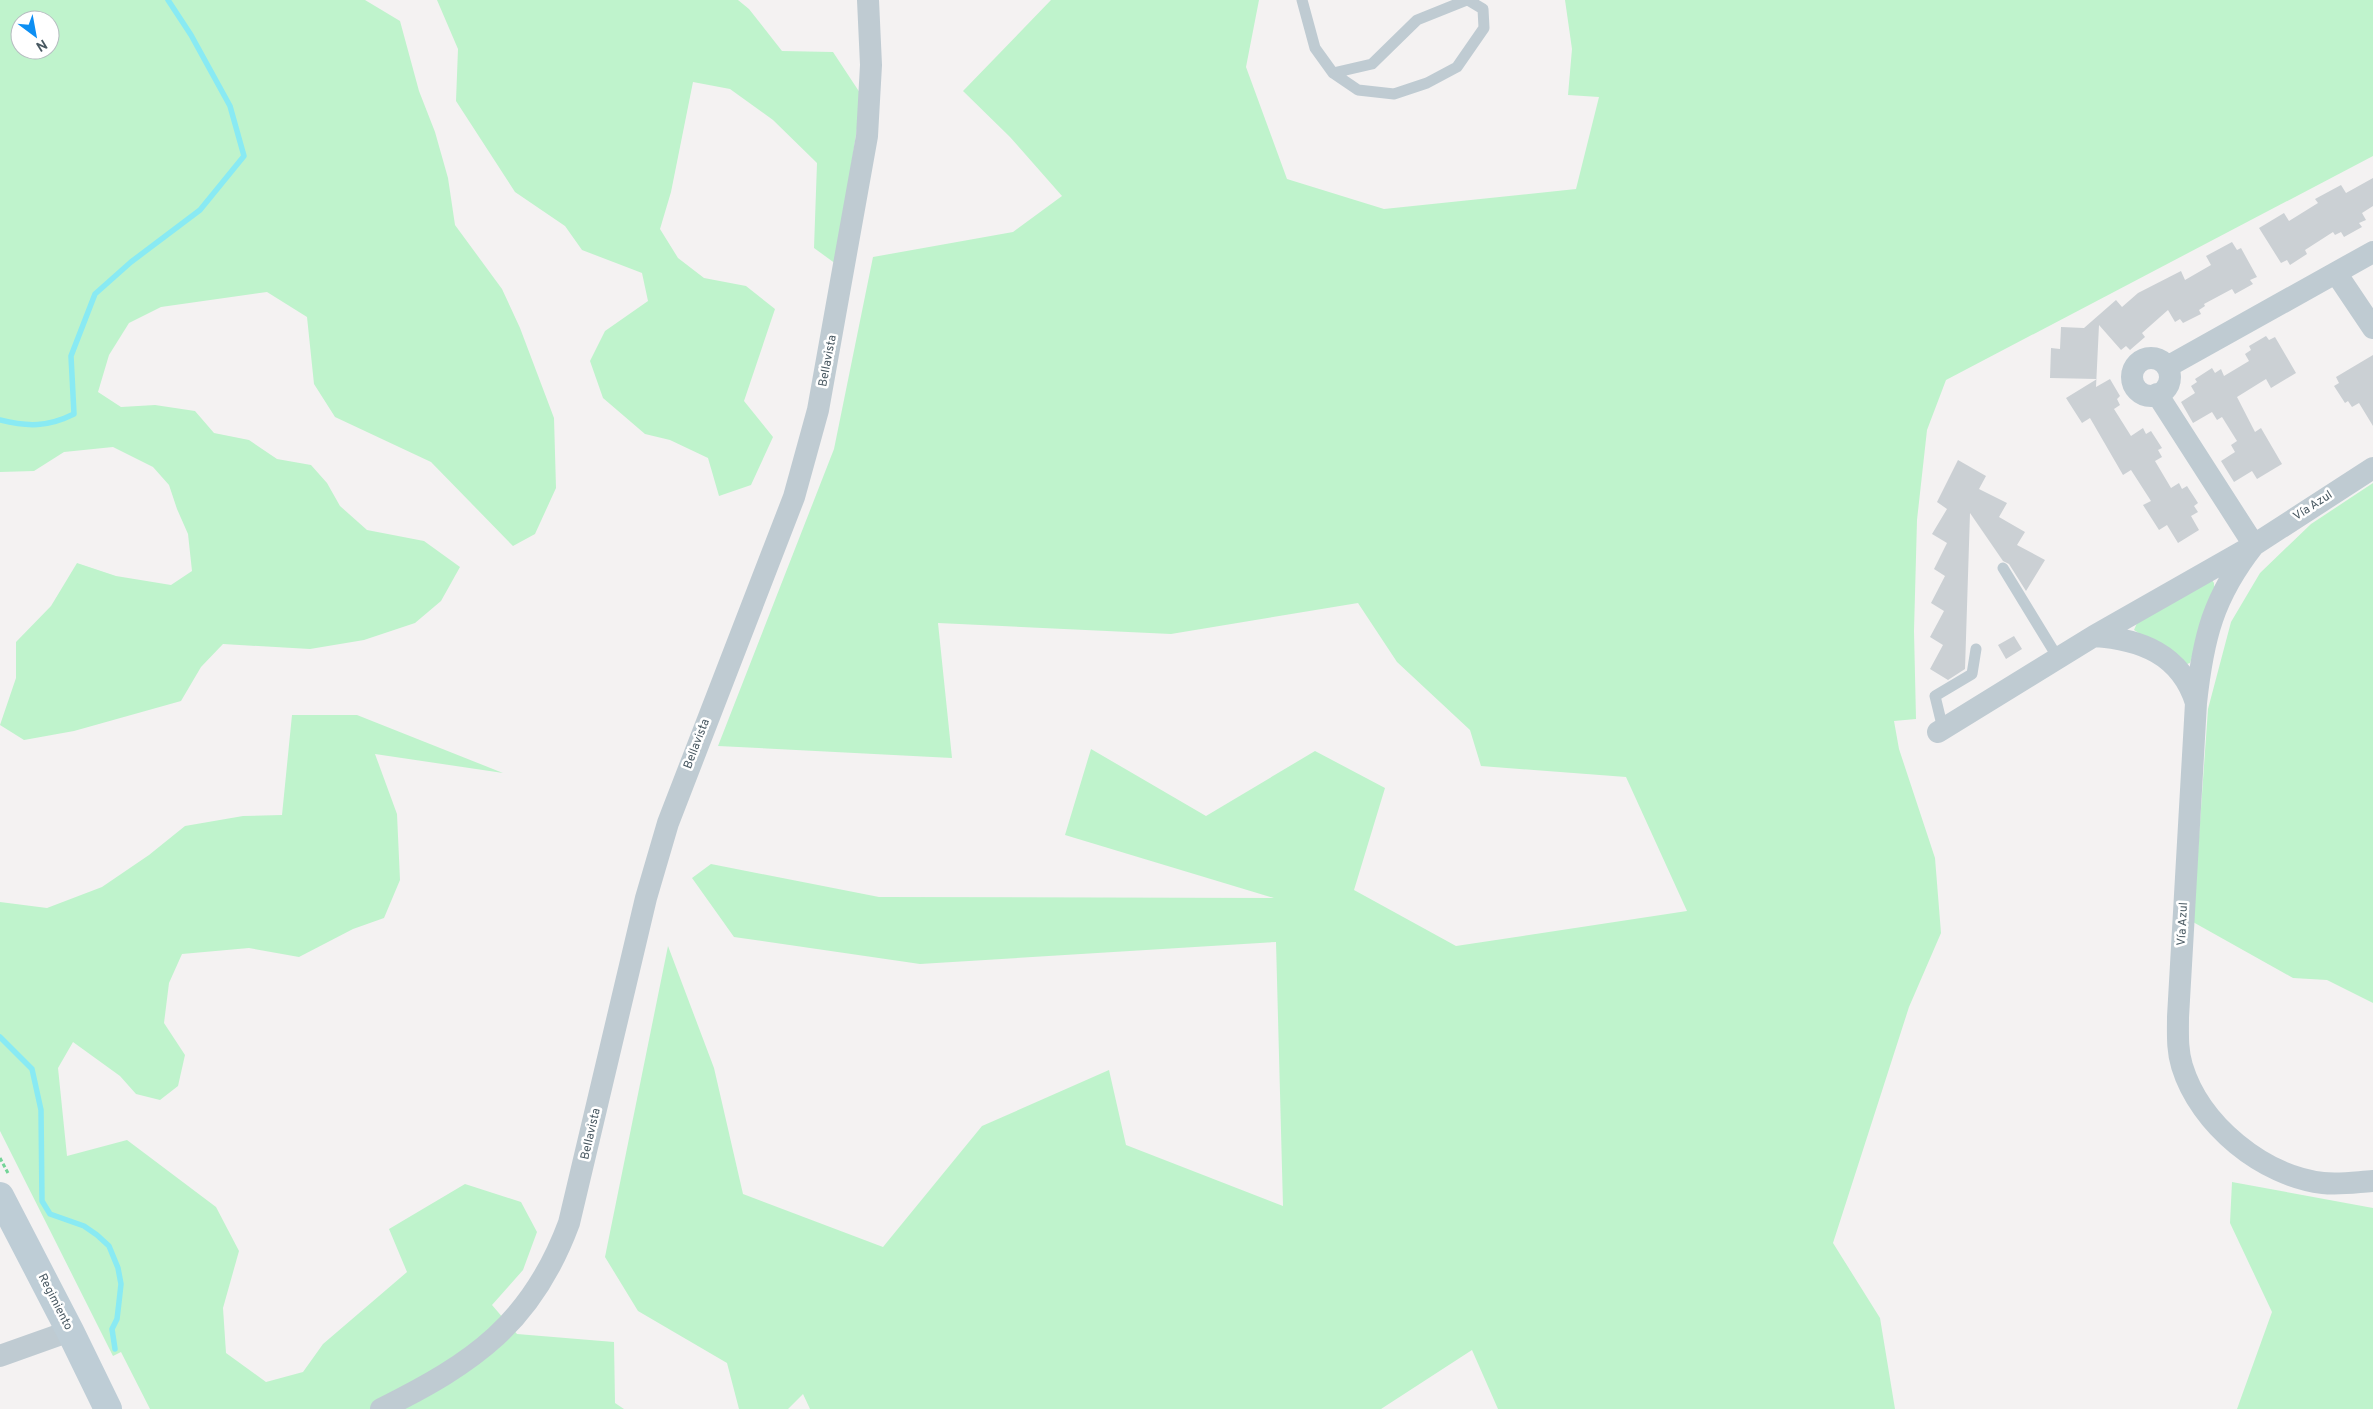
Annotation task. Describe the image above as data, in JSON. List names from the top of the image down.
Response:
{
  "streets": {
    "main road": ["Regimiento"],
    "street": ["Bellavista", "Vía Azul"]
  },
  "north": "bottom right"
}
